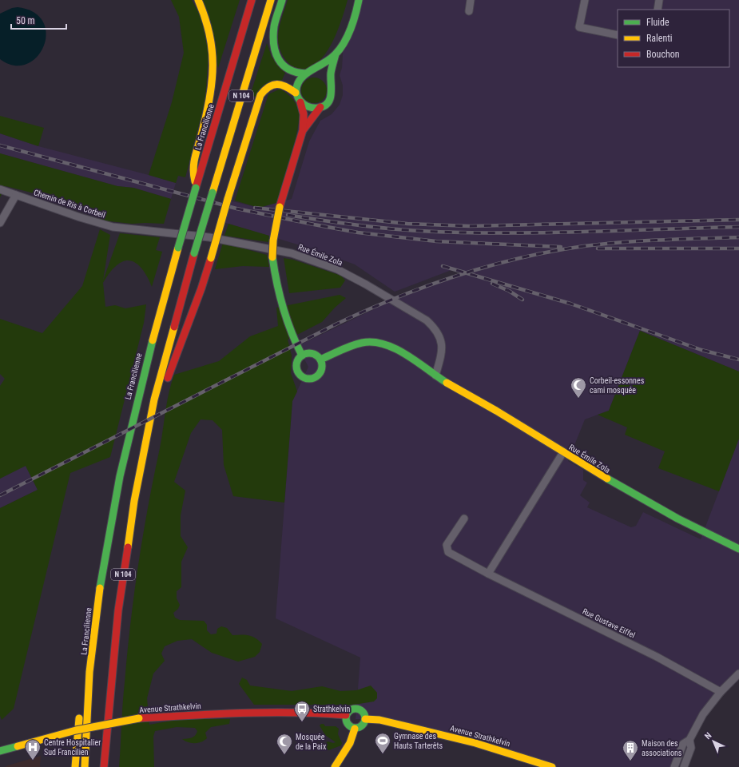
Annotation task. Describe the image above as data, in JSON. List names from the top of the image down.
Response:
{
  "streets": {
    "main road": [
      "N 104",
      "La Francilienne",
      "Rue Émile Zola",
      "Avenue Strathkelvin"
    ],
    "street": ["Chemin de Ris à Corbeil", "Rue Gustave Eiffel"]
  },
  "crossings": [
    ["Chemin de Ris à Corbeil", "Rue Émile Zola"]
  ],
  "places": {
    "mosque": ["Corbeil-essonnes cami mosquée", "Mosquée de la Paix"],
    "bus stop": ["Strathkelvin"],
    "sports": ["Gymnase des Hauts Tarterêts"],
    "hospital": ["Centre Hospitalier Sud Francilien"],
    "building": ["Maison des associations"]
  },
  "legend": ["Fluide", "Ralenti", "Bouchon"],
  "scale_bar": "50 m",
  "north": "top left"
}
